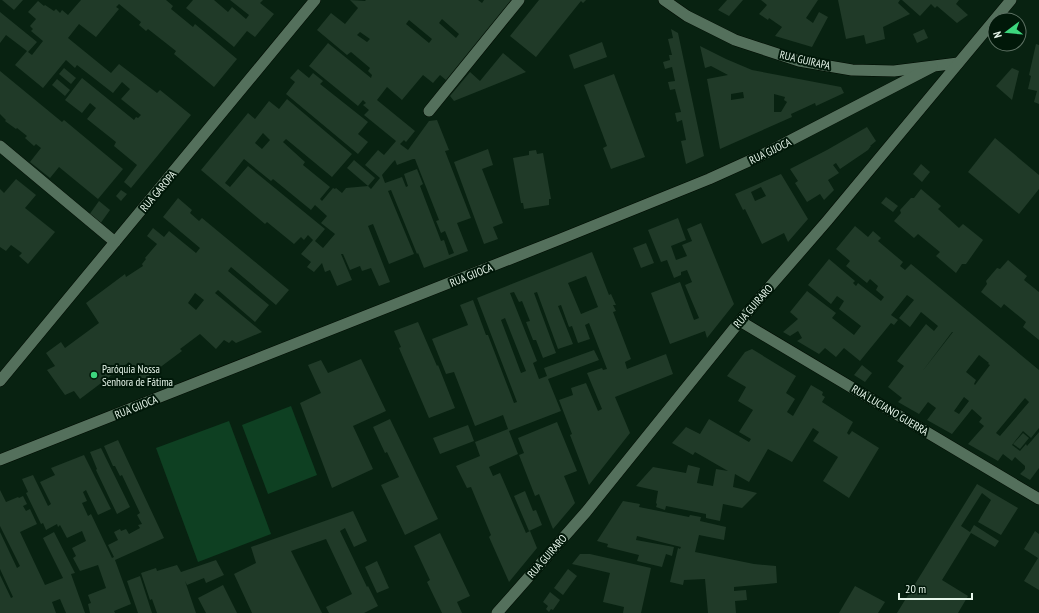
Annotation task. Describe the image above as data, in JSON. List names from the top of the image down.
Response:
{
  "streets": {
    "street": [
      "RUA GUIRAPA",
      "RUA GIJOCA",
      "RUA GAROPA",
      "RUA GUIRARO",
      "RUA LUCIANO GUERRA"
    ]
  },
  "crossings": [
    ["RUA GUIRAPA", "RUA GIJOCA"],
    ["RUA GUIRAPA", "RUA GUIRARO"],
    ["RUA GUIRARO", "RUA LUCIANO GUERRA"]
  ],
  "places": ["Paróquia Nossa Senhora de Fátima"],
  "scale_bar": "20 m",
  "north": "left"
}
